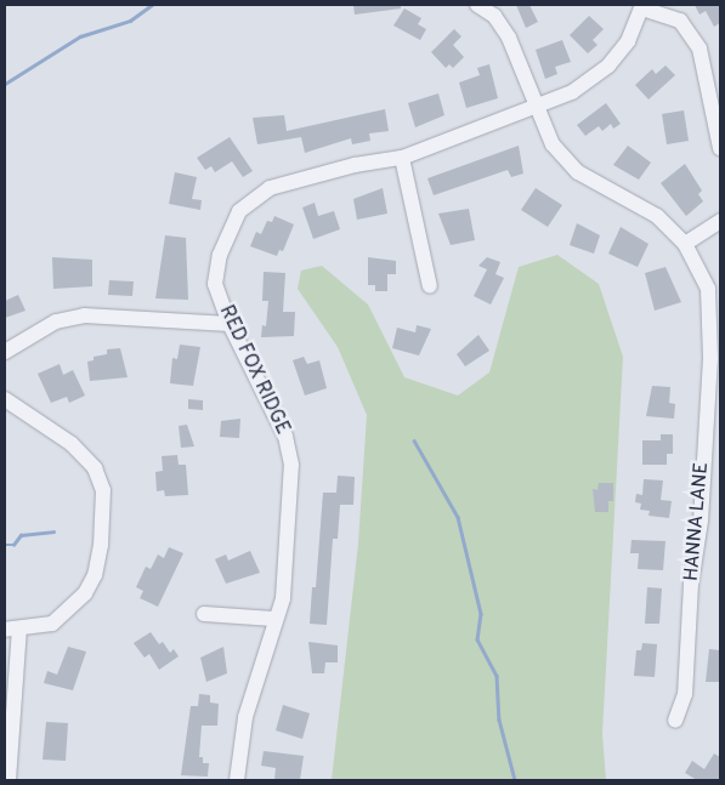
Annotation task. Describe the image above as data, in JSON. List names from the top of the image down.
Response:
{
  "streets": {
    "street": ["RED FOX RIDGE", "HANNA LANE"]
  },
  "crossings": [
    ["RED FOX RIDGE", "HANNA LANE"]
  ]
}
